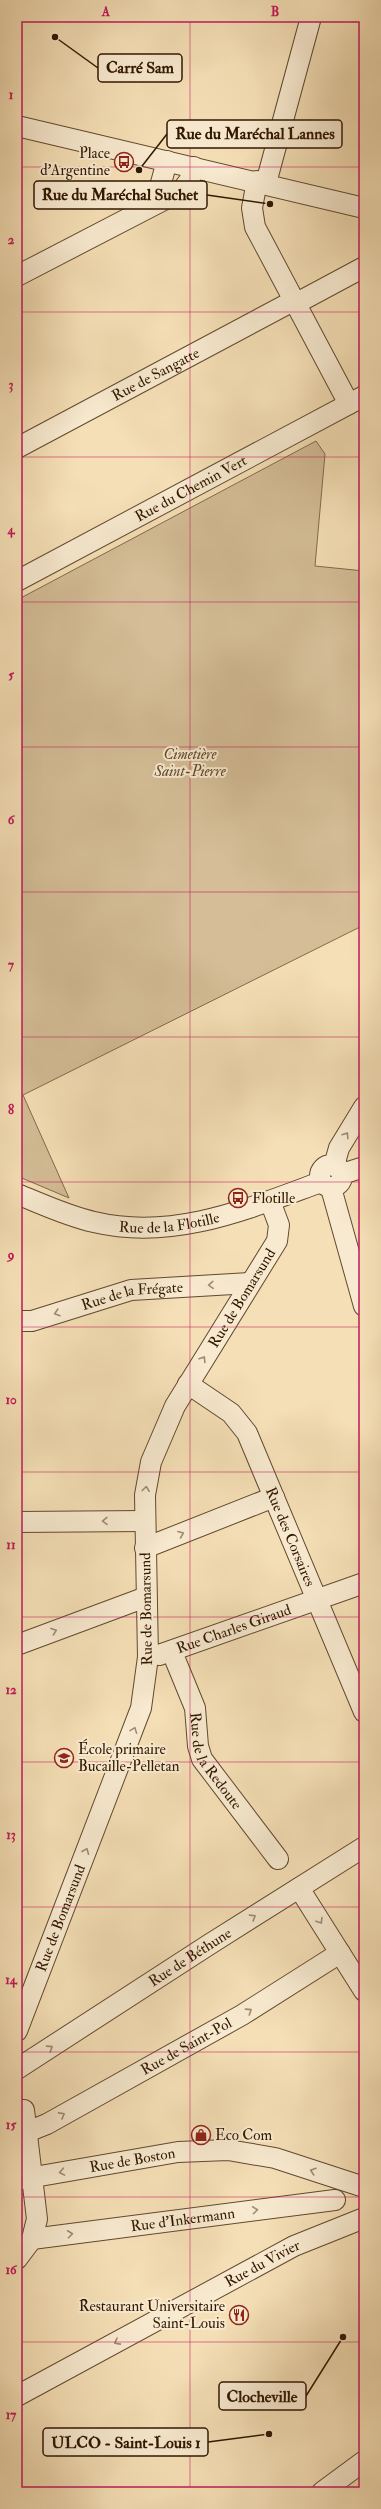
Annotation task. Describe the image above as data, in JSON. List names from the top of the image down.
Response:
{
  "streets": {
    "street": [
      "Rue de Sangatte",
      "Rue du Chemin Vert",
      "Rue de la Flotille",
      "Rue de la Frégate",
      "Rue de Bomarsund",
      "Rue des Corsaires",
      "Rue Charles Giraud",
      "Rue de la Redoute",
      "Rue de Béthune",
      "Rue de Saint-Pol",
      "Rue de Boston",
      "Rue d'Inkermann",
      "Rue du Vivier"
    ]
  },
  "crossings": [
    ["Rue de la Flotille", "Rue de Bomarsund"],
    ["Rue de la Frégate", "Rue de Bomarsund"],
    ["Rue de Bomarsund", "Rue des Corsaires"],
    ["Rue de Bomarsund", "Rue Charles Giraud"],
    ["Rue des Corsaires", "Rue Charles Giraud"],
    ["Rue Charles Giraud", "Rue de la Redoute"]
  ],
  "one_way": [
    "Rue de la Frégate",
    "Rue de Bomarsund",
    "Rue de Béthune",
    "Rue de Saint-Pol",
    "Rue de Boston",
    "Rue d'Inkermann",
    "Rue du Vivier"
  ],
  "parks": ["Cimetière Saint-Pierre"],
  "places": {
    "other": [
      "Carré Sam",
      "Rue du Maréchal Lannes",
      "Rue du Maréchal Suchet",
      "Clocheville",
      "ULCO - Saint-Louis 1"
    ],
    "bus stop": ["Place d'Argentine", "Flotille"],
    "school or university": ["École primaire Bucaille-Pelletan"],
    "shop": ["Eco Com"],
    "restaurant": ["Restaurant Universitaire Saint-Louis"]
  },
  "grid": {
    "columns": ["A", "B"],
    "rows": [
      "1",
      "2",
      "3",
      "4",
      "5",
      "6",
      "7",
      "8",
      "9",
      "10",
      "11",
      "12",
      "13",
      "14",
      "15",
      "16",
      "17"
    ]
  }
}
